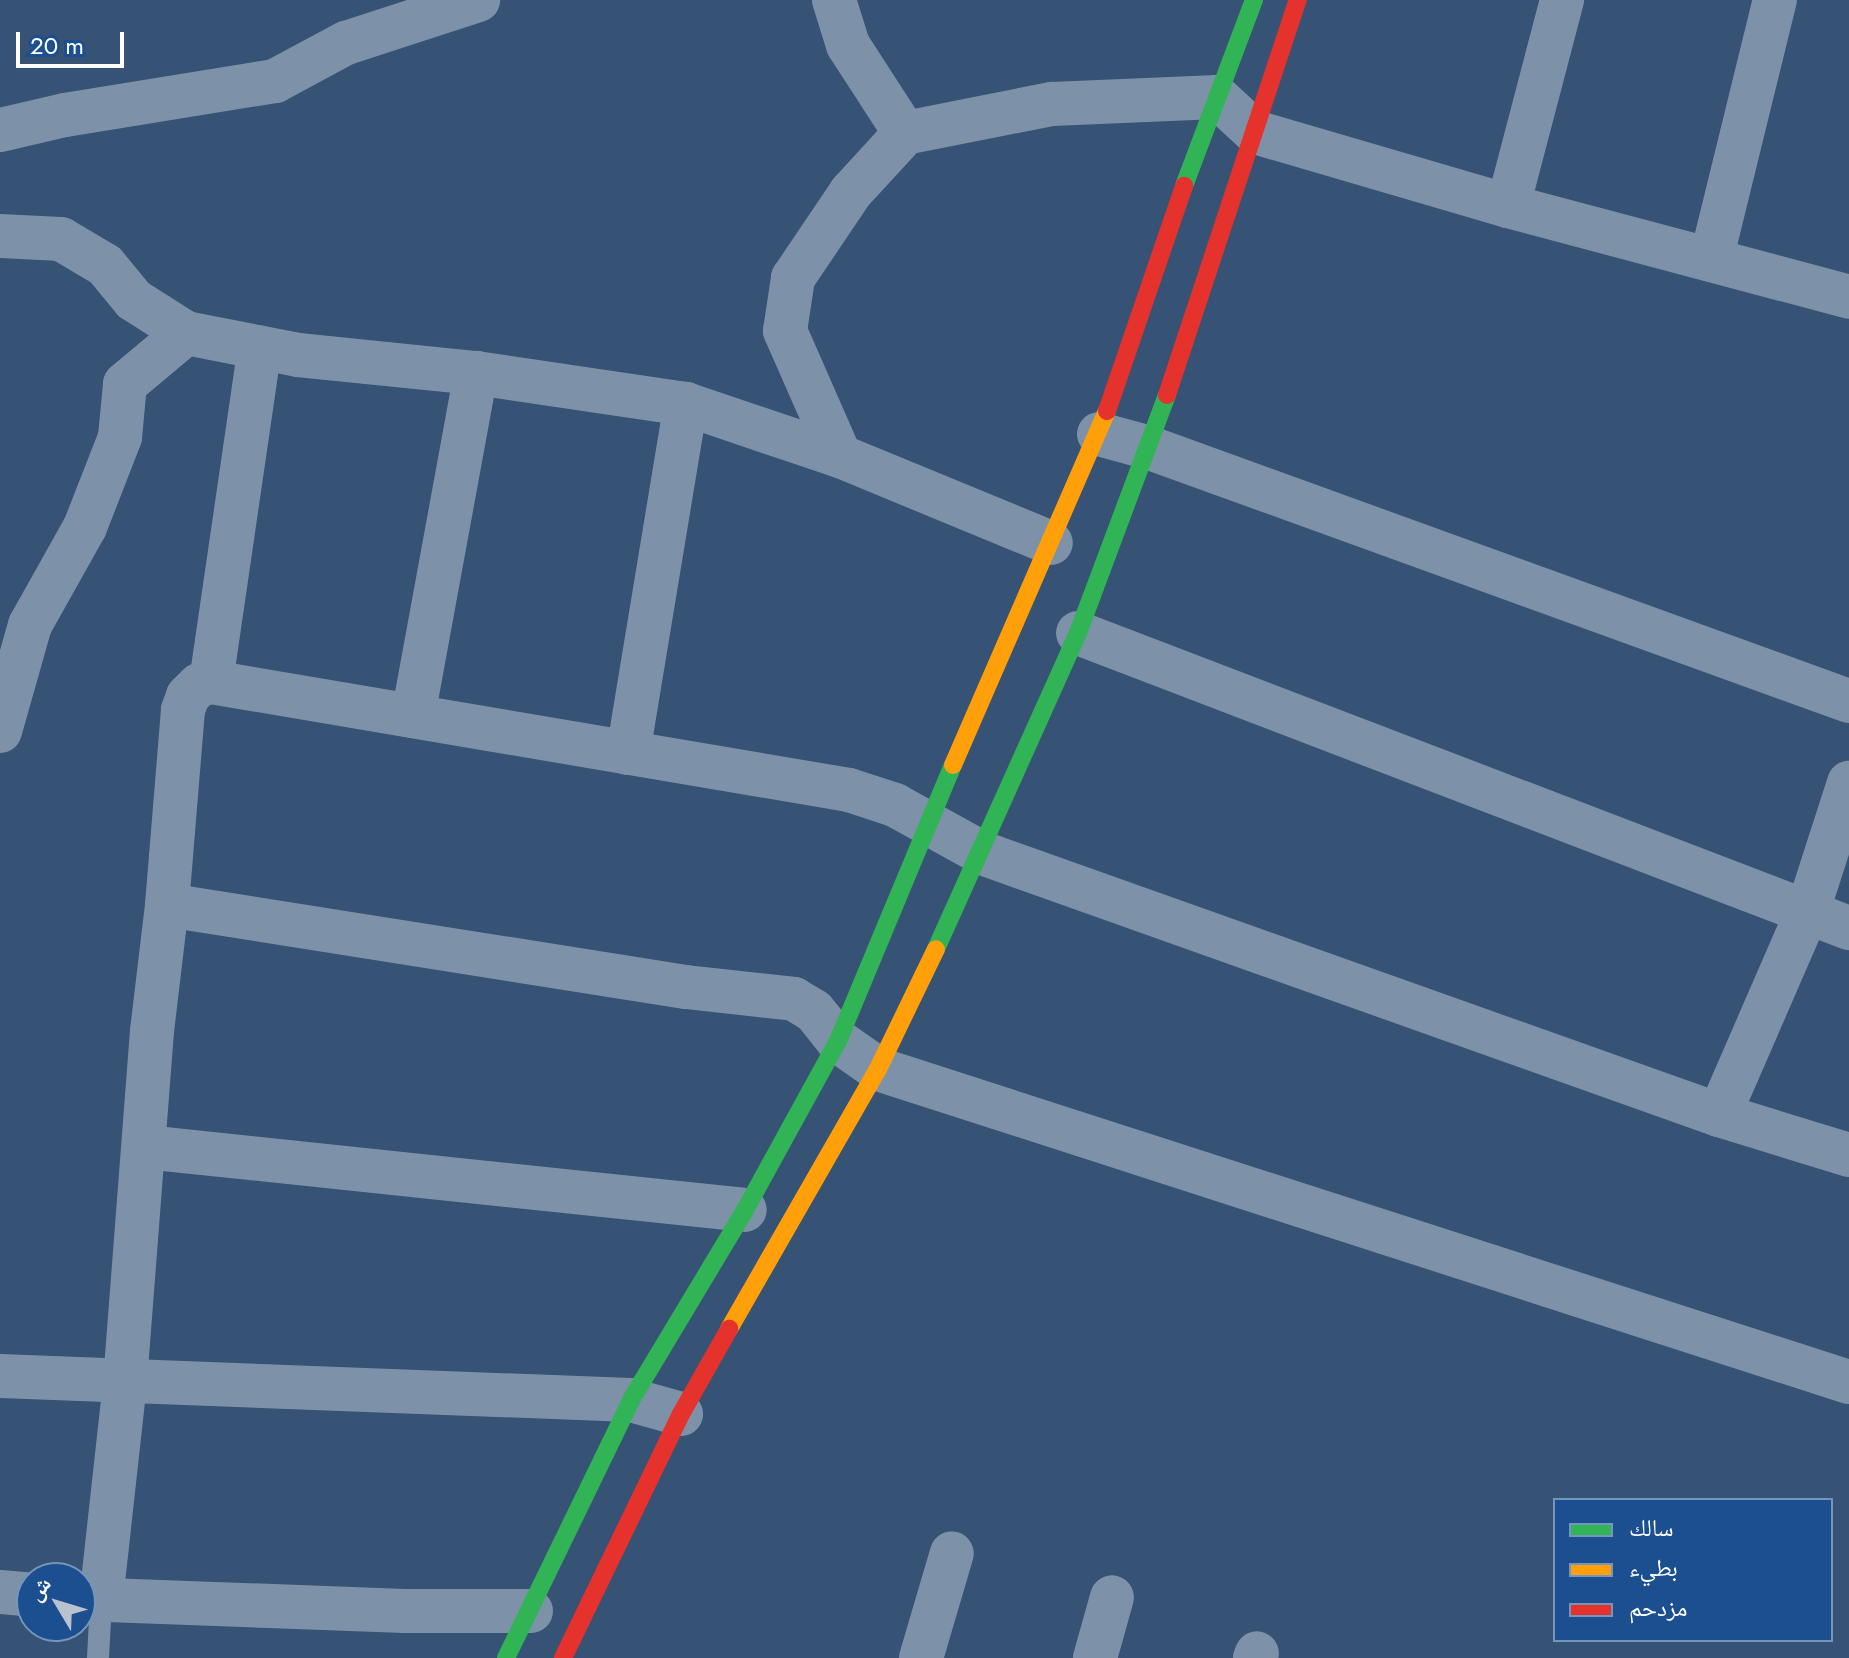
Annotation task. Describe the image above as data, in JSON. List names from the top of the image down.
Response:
{
  "legend": ["سالك", "بطيء", "مزدحم"],
  "scale_bar": "20 m",
  "north": "top left"
}
